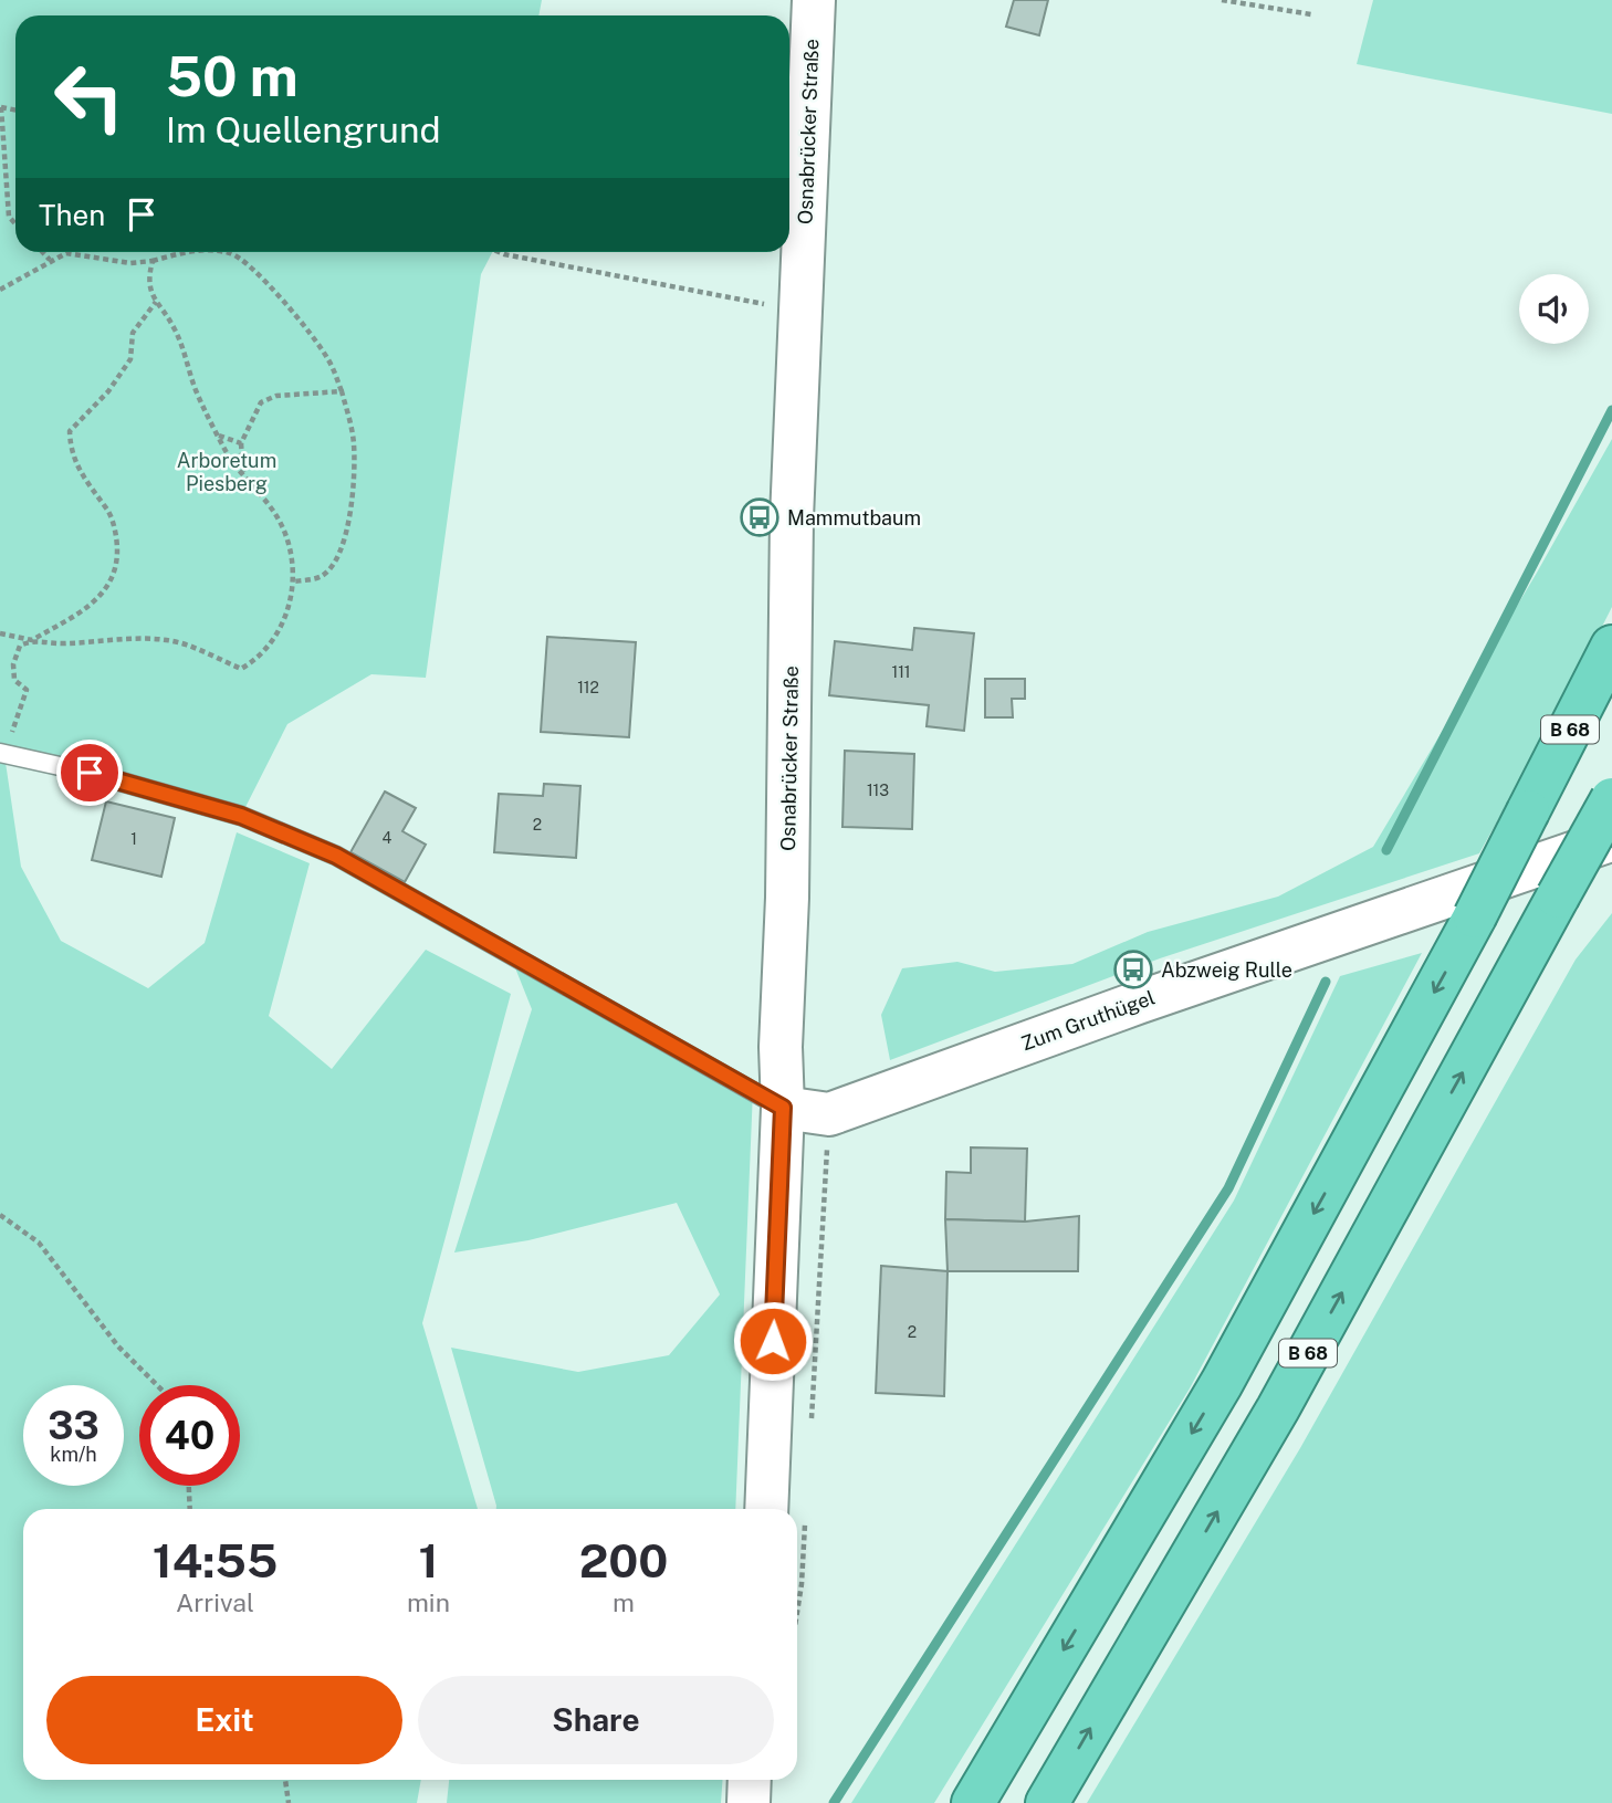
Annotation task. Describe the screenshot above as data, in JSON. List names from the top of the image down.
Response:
{
  "streets": {
    "highway": ["B 68"],
    "street": ["Osnabrücker Straße", "Zum Gruthügel"]
  },
  "crossings": [
    ["Osnabrücker Straße", "Zum Gruthügel"]
  ],
  "parks": ["Arboretum Piesberg"],
  "places": {
    "bus stop": ["Mammutbaum", "Abzweig Rulle"]
  },
  "house_numbers": [
    "111",
    "112",
    "113",
    "2",
    "4",
    "1",
    "2"
  ],
  "page": {
    "turn": ["50 m", "Im Quellengrund"],
    "then": "Then",
    "speed": "33 km/h",
    "limit": "40",
    "eta": [
      "14:55",
      "Arrival",
      "1",
      "min",
      "200",
      "m"
    ],
    "buttons": ["Exit", "Share"]
  }
}
